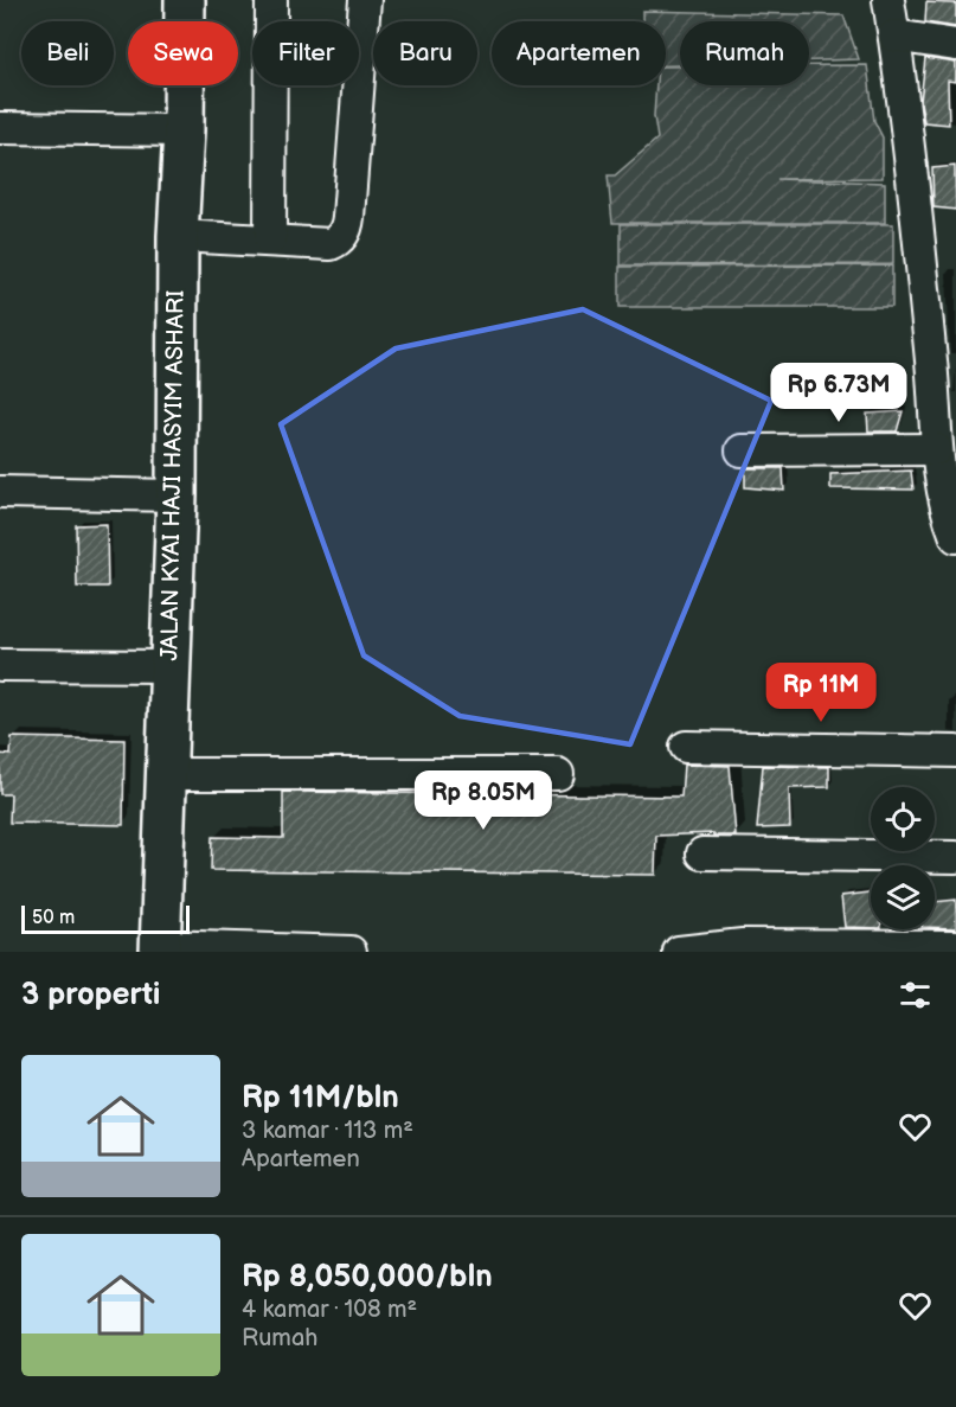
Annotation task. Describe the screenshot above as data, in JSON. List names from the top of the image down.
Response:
{
  "streets": {
    "highway": ["JALAN KYAI HAJI HASYIM ASHARI"]
  },
  "scale_bar": "50 m",
  "page": {
    "chip": [
      "Beli",
      "Sewa",
      "Filter",
      "Baru",
      "Apartemen",
      "Rumah"
    ],
    "price": ["Rp 6.73M", "Rp 11M", "Rp 8.05M"],
    "scale": "50 m",
    "heading": "3 properti",
    "list": [
      {
        "name": "Rp 11M/bln",
        "note": "3 kamar · 113 m² · Apartemen"
      },
      {
        "name": "Rp 8,050,000/bln",
        "note": "4 kamar · 108 m² · Rumah"
      }
    ]
  }
}
